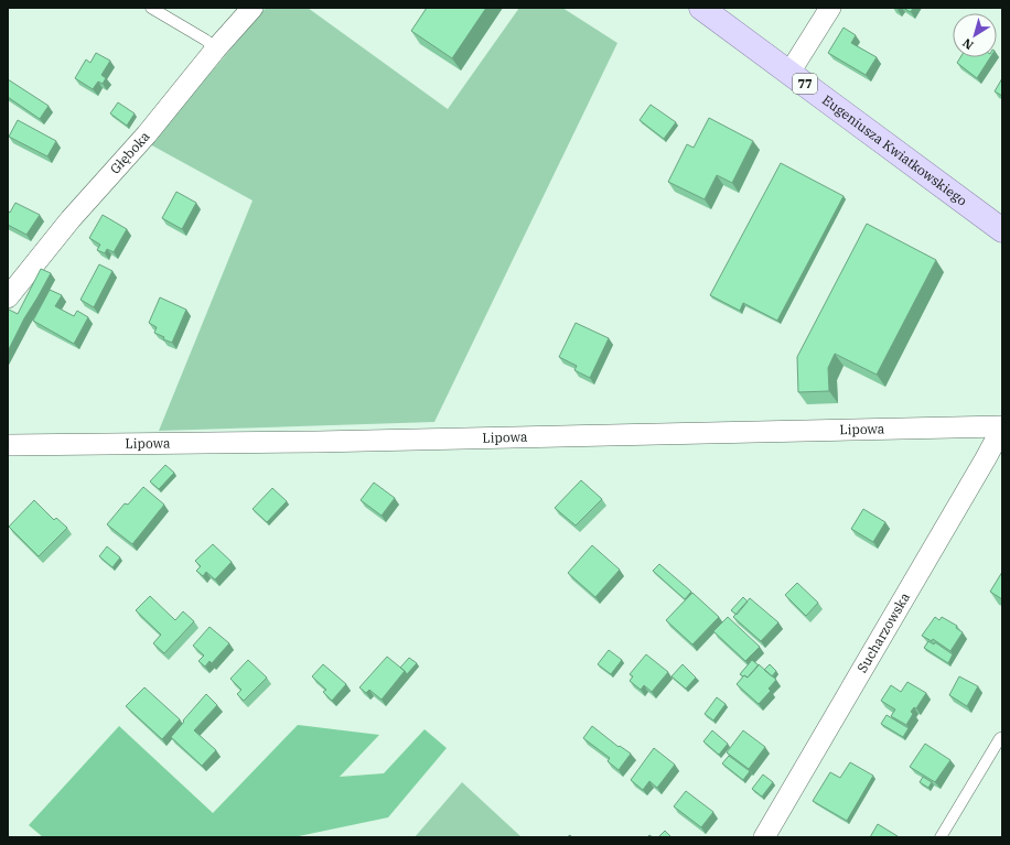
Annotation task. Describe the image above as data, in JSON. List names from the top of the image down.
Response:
{
  "streets": {
    "main road": ["77", "Eugeniusza Kwiatkowskiego"],
    "street": ["Głęboka", "Lipowa", "Sucharzowska"]
  },
  "crossings": [
    ["Lipowa", "Sucharzowska"]
  ],
  "north": "bottom left"
}
